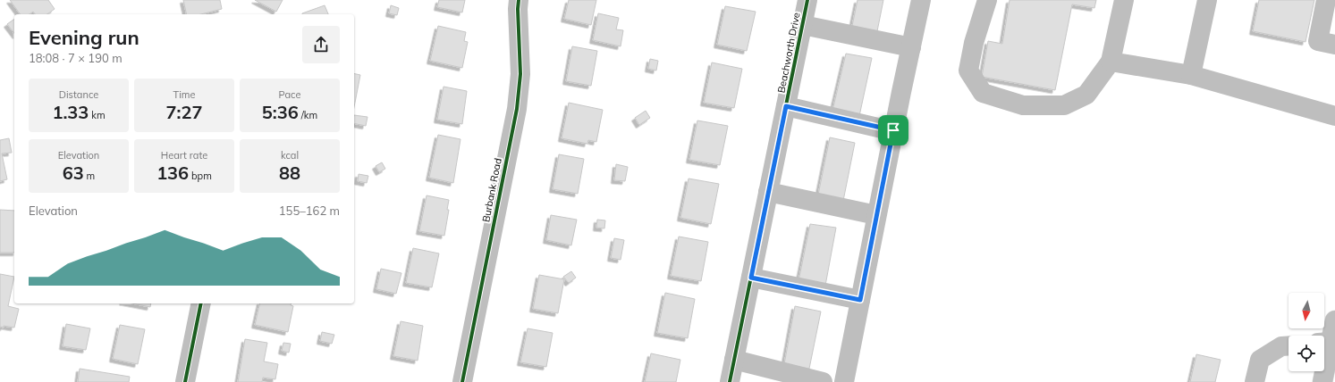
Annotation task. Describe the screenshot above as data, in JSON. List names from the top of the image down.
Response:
{
  "streets": {
    "street": ["Beachworth Drive", "Burbank Road"]
  },
  "north": "bottom",
  "page": {
    "heading": ["Evening run", "18:08 · 7 × 190 m"],
    "stats": [
      ["Distance", "1.33 km"],
      ["Time", "7:27"],
      ["Pace", "5:36 /km"],
      ["Elevation", "63 m"],
      ["Heart rate", "136 bpm"],
      ["kcal", "88"]
    ],
    "chart": ["Elevation", "155–162 m"]
  }
}
